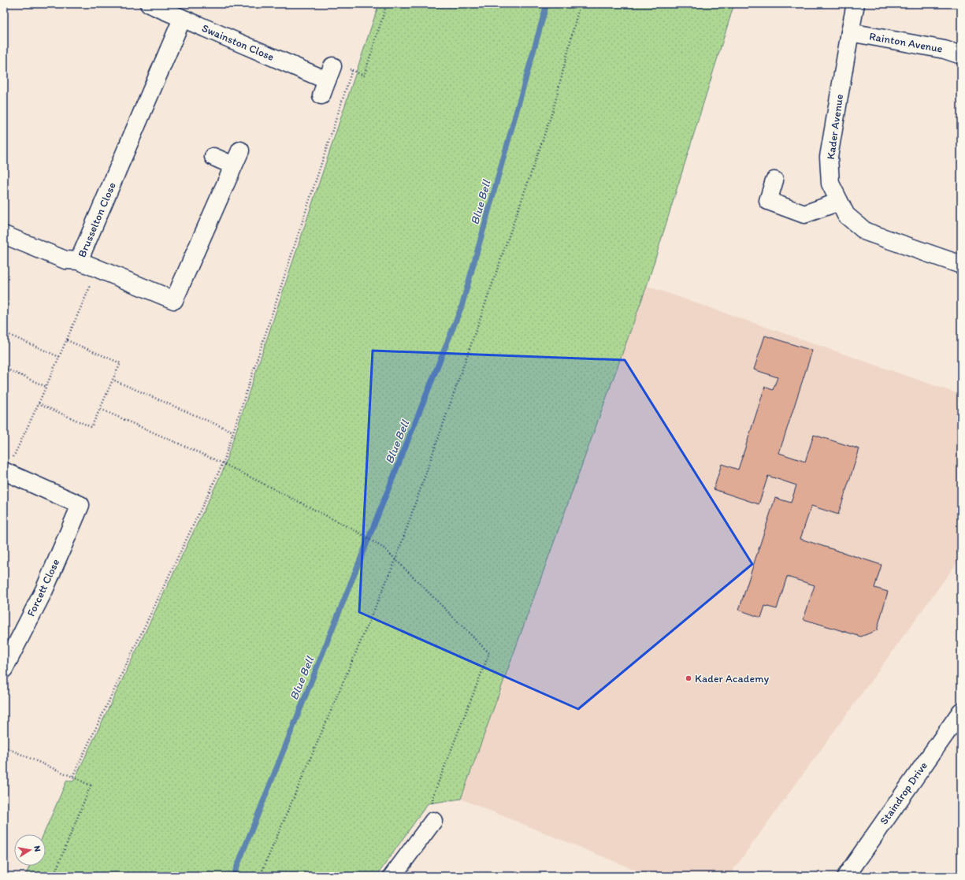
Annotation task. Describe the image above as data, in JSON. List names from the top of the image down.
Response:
{
  "streets": {
    "street": [
      "Swainston Close",
      "Rainton Avenue",
      "Kader Avenue",
      "Brusselton Close",
      "Forcett Close",
      "Staindrop Drive"
    ]
  },
  "crossings": [
    ["Swainston Close", "Brusselton Close"],
    ["Rainton Avenue", "Kader Avenue"]
  ],
  "water": ["Blue Bell"],
  "places": ["Kader Academy"],
  "north": "right"
}
